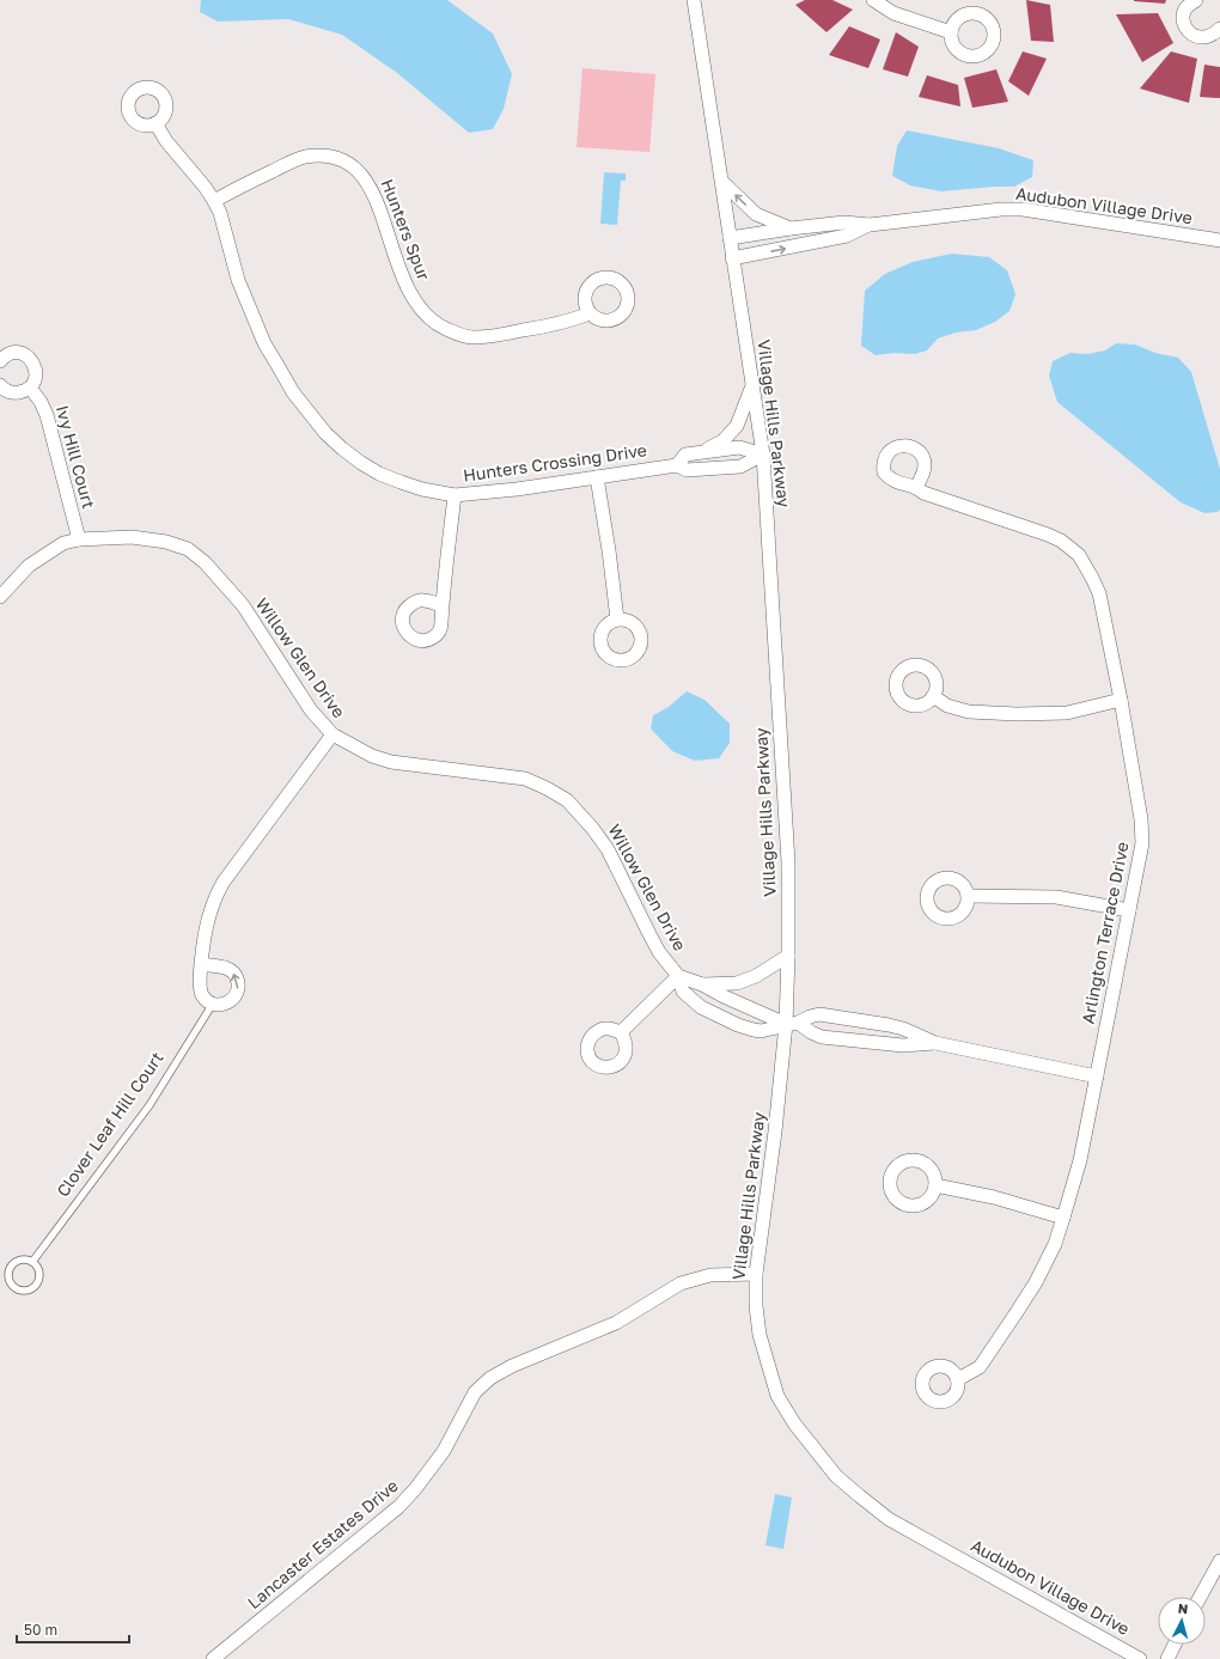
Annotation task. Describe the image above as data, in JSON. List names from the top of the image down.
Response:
{
  "streets": {
    "street": [
      "Audubon Village Drive",
      "Hunters Spur",
      "Village Hills Parkway",
      "Ivy Hill Court",
      "Hunters Crossing Drive",
      "Willow Glen Drive",
      "Arlington Terrace Drive",
      "Lancaster Estates Drive"
    ],
    "lane": ["Clover Leaf Hill Court"]
  },
  "crossings": [
    ["Audubon Village Drive", "Village Hills Parkway"],
    ["Hunters Spur", "Hunters Crossing Drive"],
    ["Village Hills Parkway", "Hunters Crossing Drive"],
    ["Village Hills Parkway", "Willow Glen Drive"],
    ["Village Hills Parkway", "Lancaster Estates Drive"],
    ["Ivy Hill Court", "Willow Glen Drive"]
  ],
  "scale_bar": "50 m",
  "north": "top"
}
